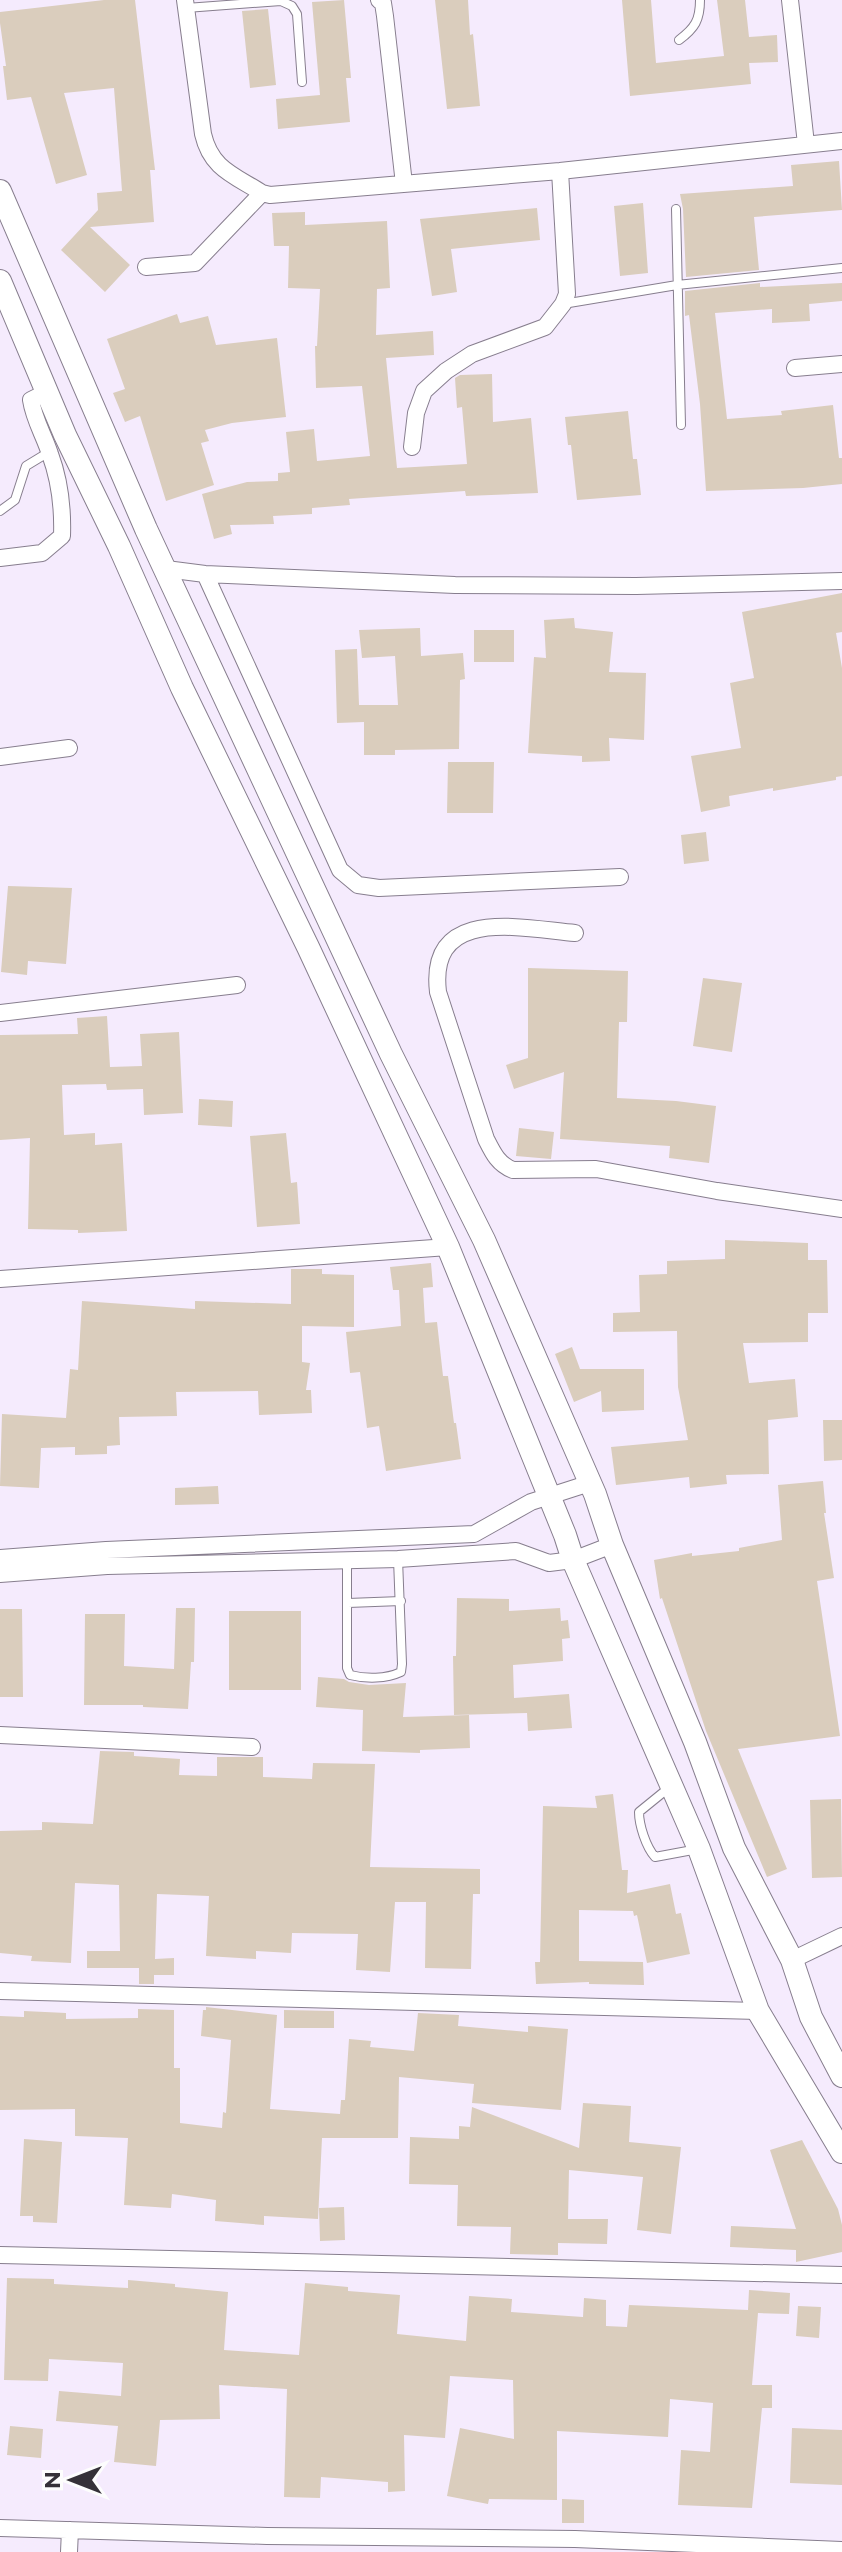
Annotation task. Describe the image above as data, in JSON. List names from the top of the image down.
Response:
{
  "north": "left"
}
